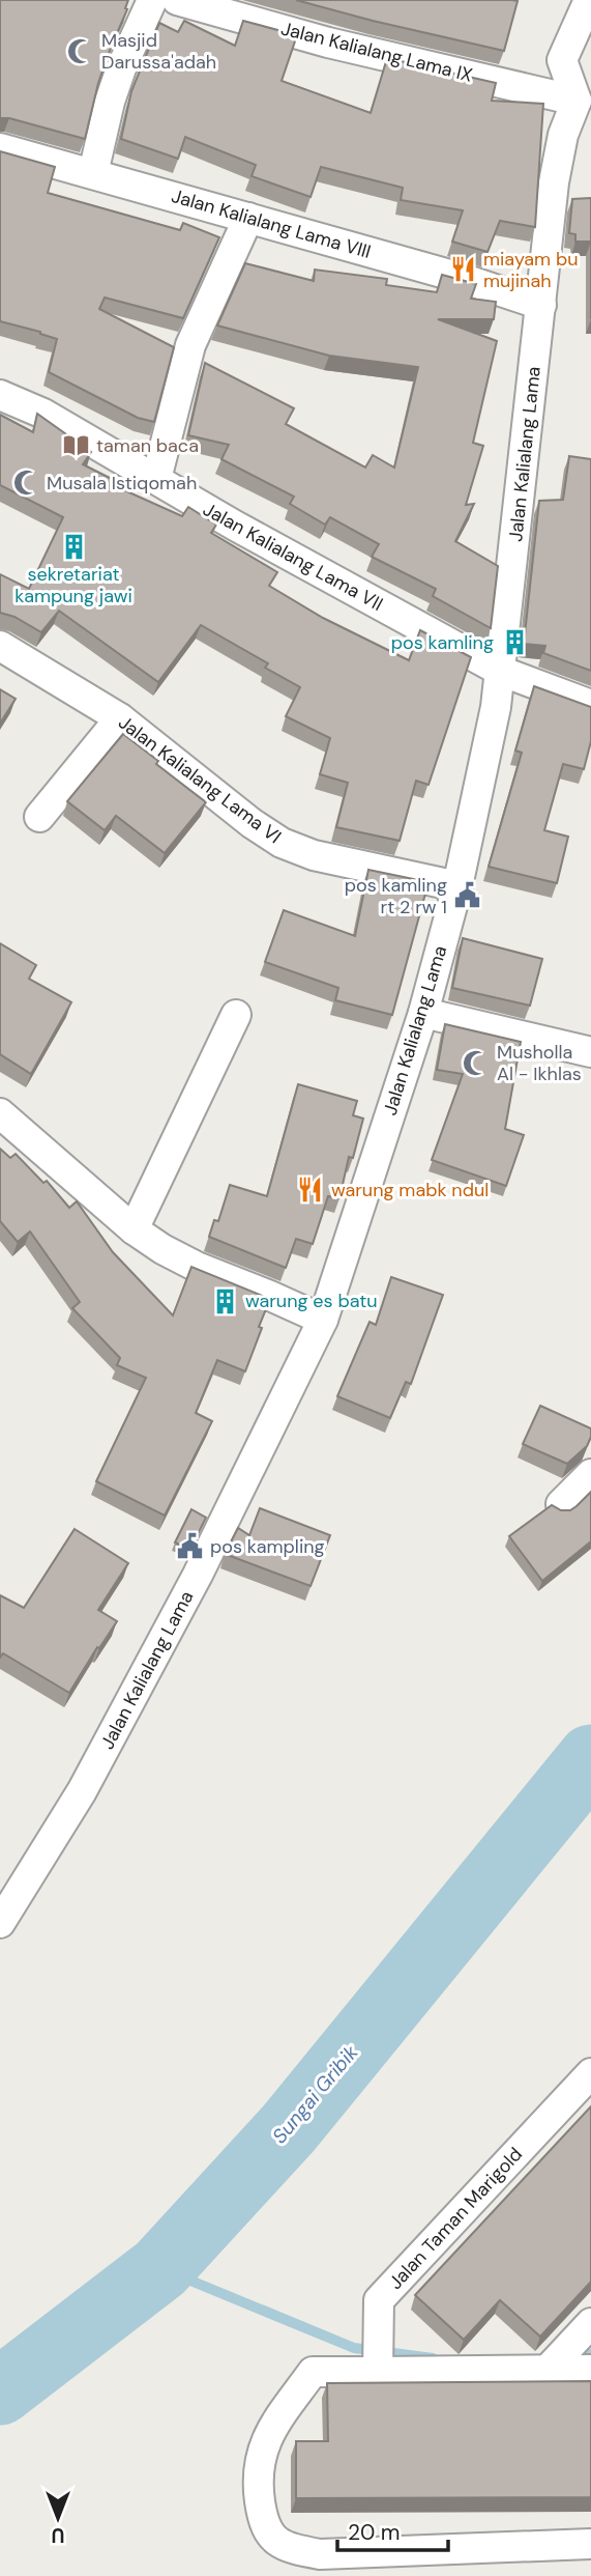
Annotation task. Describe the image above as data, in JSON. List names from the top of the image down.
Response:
{
  "streets": {
    "street": [
      "Jalan Kalialang Lama IX",
      "Jalan Kalialang Lama VIII",
      "Jalan Kalialang Lama",
      "Jalan Kalialang Lama VII",
      "Jalan Kalialang Lama VI",
      "Jalan Taman Marigold"
    ]
  },
  "crossings": [
    ["Jalan Kalialang Lama IX", "Jalan Kalialang Lama"],
    ["Jalan Kalialang Lama VIII", "Jalan Kalialang Lama"],
    ["Jalan Kalialang Lama", "Jalan Kalialang Lama VII"],
    ["Jalan Kalialang Lama", "Jalan Kalialang Lama VI"]
  ],
  "water": ["Sungai Gribik"],
  "places": {
    "mosque": ["Masjid Darussa'adah", "Musala Istiqomah", "Musholla Al - Ikhlas"],
    "restaurant": ["miayam bu mujinah", "warung mabk ndul"],
    "library": ["taman baca"],
    "building": ["sekretariat kampung jawi", "pos kamling", "warung es batu"],
    "public building": ["pos kamling rt 2 rw 1", "pos kampling"]
  },
  "scale_bar": "20 m",
  "north": "bottom"
}
